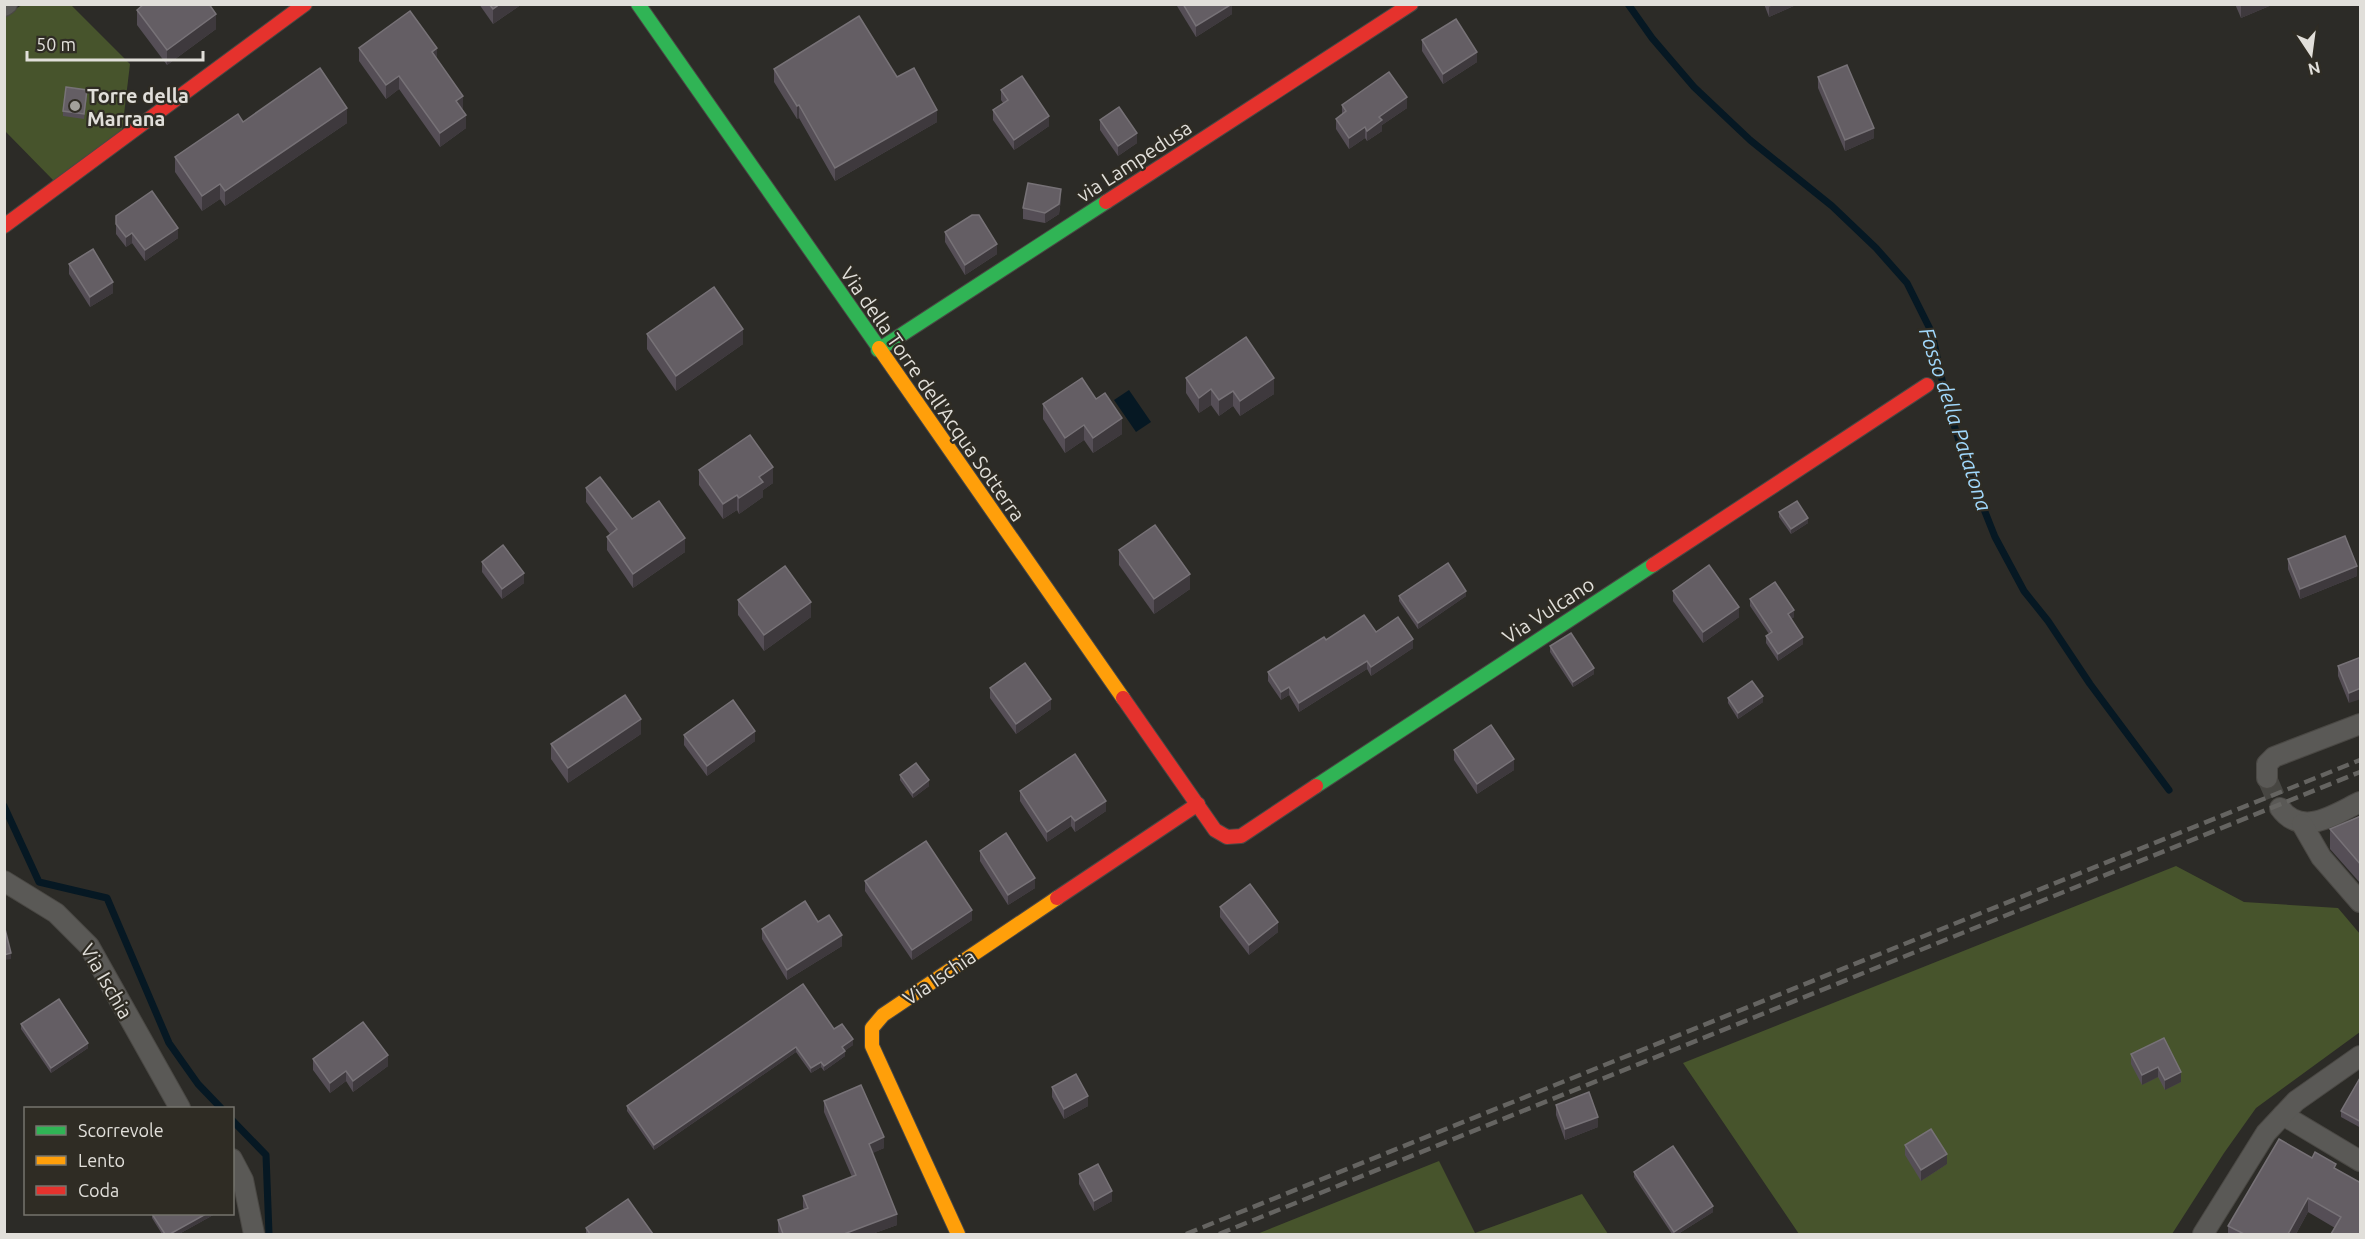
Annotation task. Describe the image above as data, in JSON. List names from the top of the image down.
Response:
{
  "streets": {
    "street": [
      "via Lampedusa",
      "Via della Torre dell'Acqua Sotterra",
      "Via Vulcano",
      "Via Ischia"
    ]
  },
  "crossings": [
    ["via Lampedusa", "Via della Torre dell'Acqua Sotterra"],
    ["Via della Torre dell'Acqua Sotterra", "Via Vulcano"],
    ["Via della Torre dell'Acqua Sotterra", "Via Ischia"],
    ["Via Vulcano", "Via Ischia"]
  ],
  "water": ["Fosso della Patatona"],
  "places": ["Torre della Marrana"],
  "legend": ["Scorrevole", "Lento", "Coda"],
  "scale_bar": "50 m",
  "north": "bottom"
}
